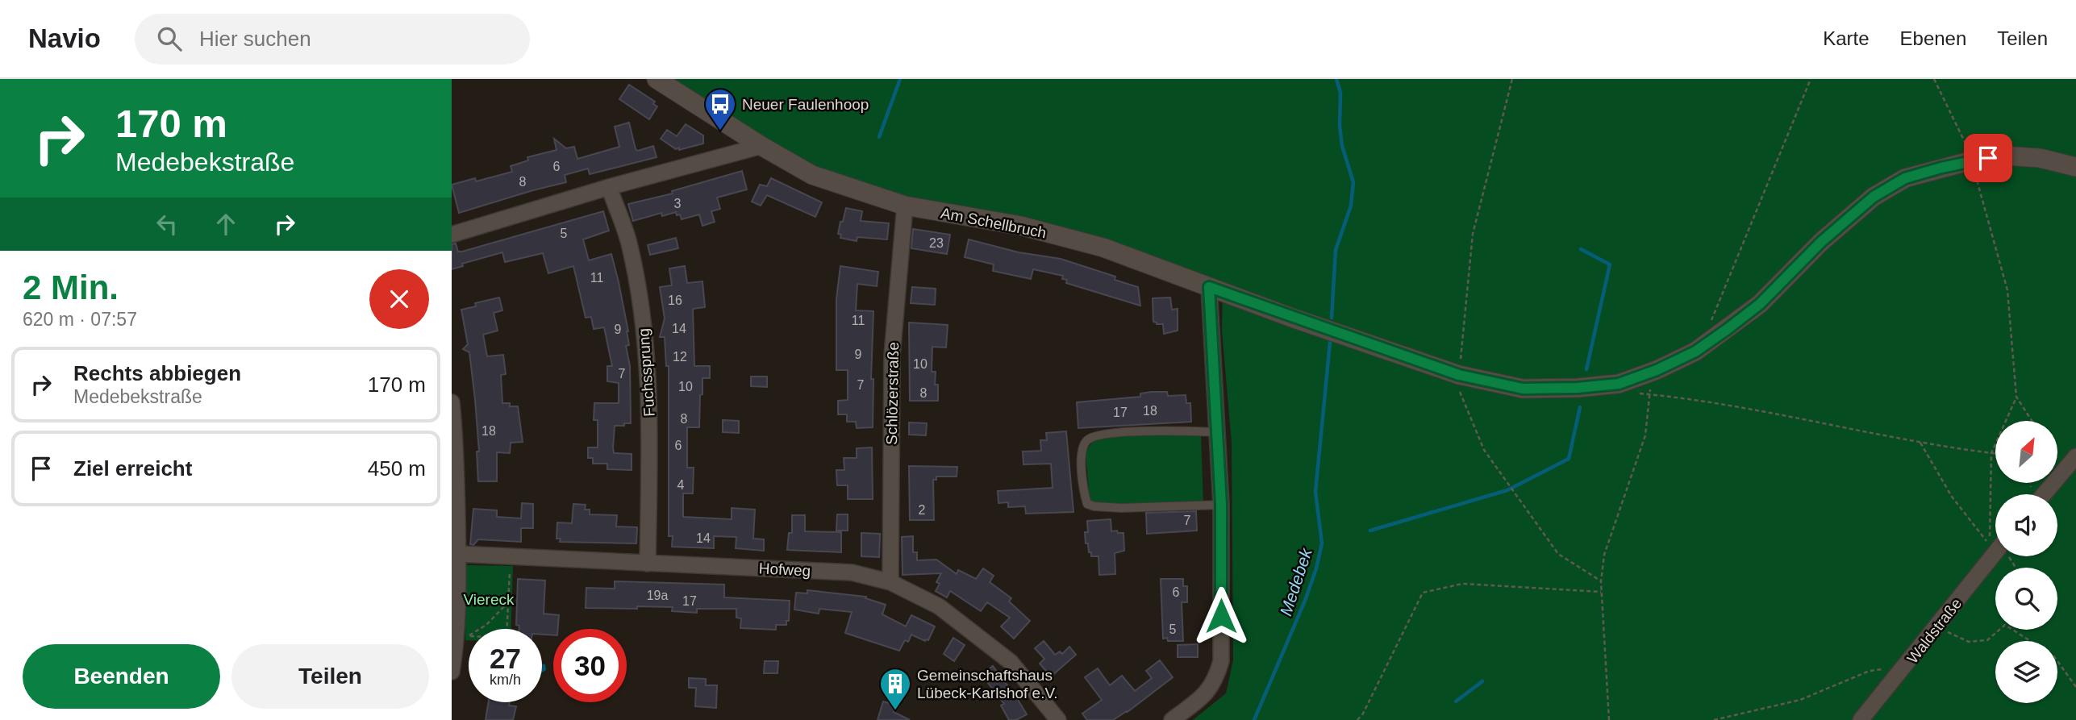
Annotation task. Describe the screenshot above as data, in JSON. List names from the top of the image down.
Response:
{
  "streets": {
    "street": [
      "Am Schellbruch",
      "Fuchssprung",
      "Schlözerstraße",
      "Hofweg",
      "Waldstraße"
    ]
  },
  "crossings": [
    ["Am Schellbruch", "Schlözerstraße"],
    ["Fuchssprung", "Hofweg"],
    ["Schlözerstraße", "Hofweg"]
  ],
  "water": ["Medebek"],
  "parks": ["Viereck"],
  "places": {
    "bus stop": ["Neuer Faulenhoop"],
    "building": ["Gemeinschaftshaus Lübeck-Karlshof e.V."]
  },
  "house_numbers": [
    "6",
    "8",
    "3",
    "5",
    "23",
    "11",
    "16",
    "11",
    "14",
    "9",
    "9",
    "12",
    "10",
    "7",
    "7",
    "10",
    "8",
    "18",
    "17",
    "8",
    "18",
    "6",
    "4",
    "2",
    "7",
    "14",
    "6",
    "19a",
    "17",
    "5"
  ],
  "north": "top right",
  "page": {
    "header": "Navio",
    "search": "Hier suchen",
    "nav": ["Karte", "Ebenen", "Teilen"],
    "turn": ["170 m", "Medebekstraße"],
    "heading": ["2 Min.", "620 m · 07:57"],
    "list": [
      {
        "name": "Rechts abbiegen",
        "note": "Medebekstraße",
        "value": "170 m"
      },
      {
        "name": "Ziel erreicht",
        "value": "450 m"
      }
    ],
    "speed": "27 km/h",
    "limit": "30",
    "buttons": ["Beenden", "Teilen"]
  }
}
